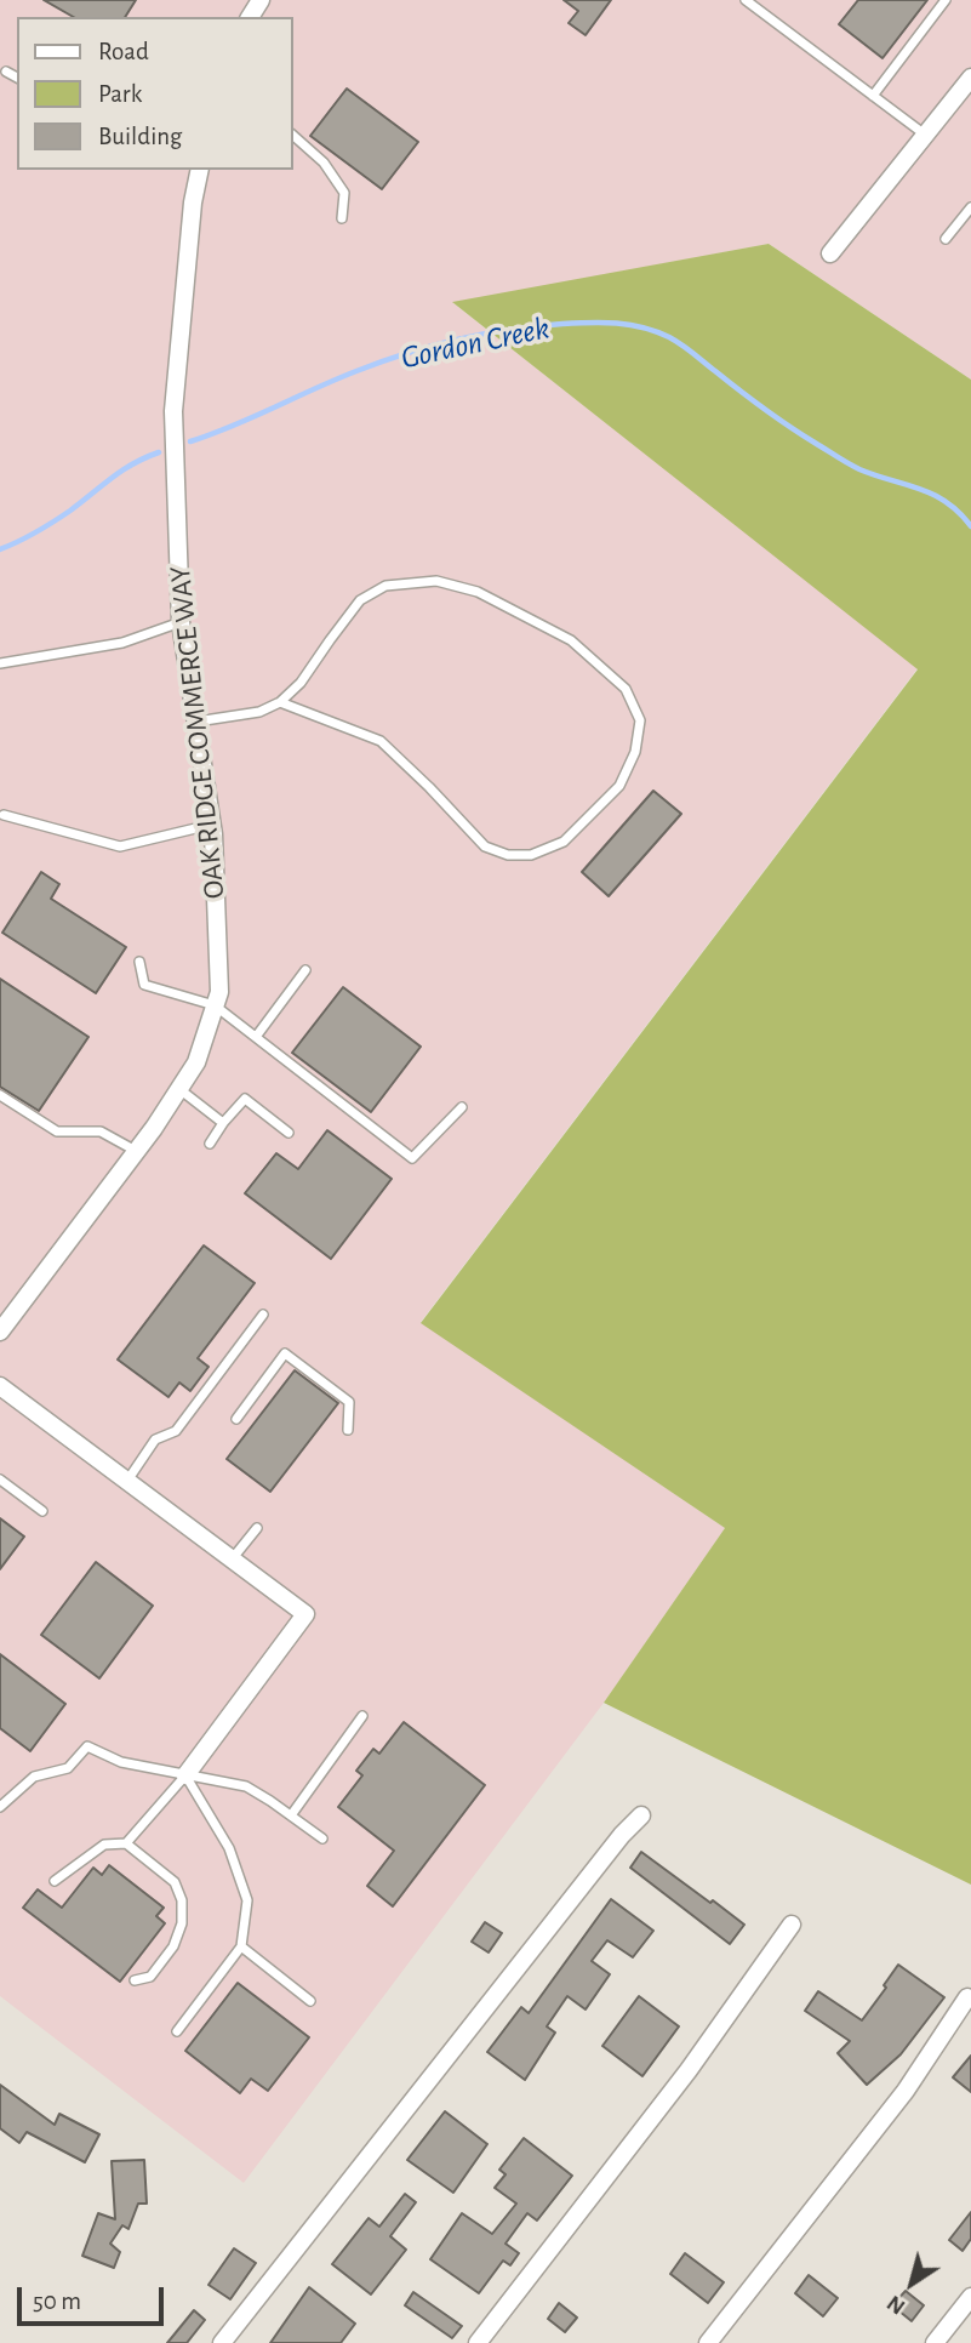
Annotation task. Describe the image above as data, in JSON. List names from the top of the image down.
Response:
{
  "streets": {
    "street": ["OAK RIDGE COMMERCE WAY"]
  },
  "water": ["Gordon Creek"],
  "legend": ["Road", "Park", "Building"],
  "scale_bar": "50 m",
  "north": "bottom left"
}
